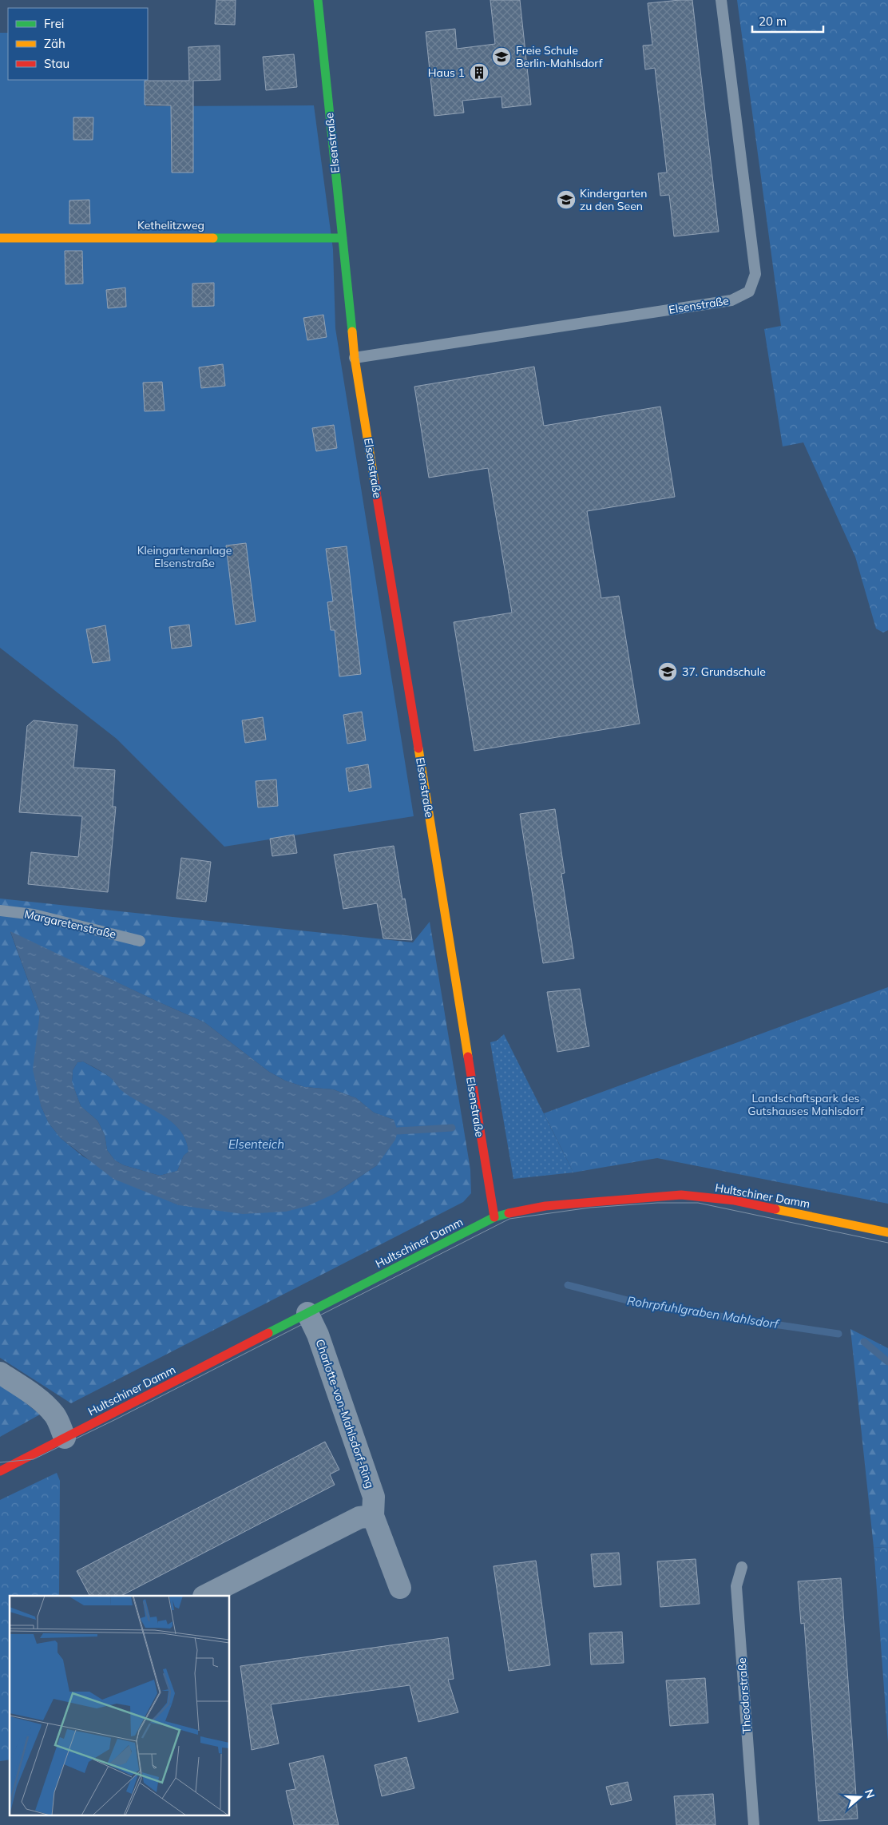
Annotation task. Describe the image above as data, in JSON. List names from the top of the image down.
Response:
{
  "streets": {
    "street": [
      "Elsenstraße",
      "Kethelitzweg",
      "Hultschiner Damm",
      "Charlotte-von-Mahlsdorf-Ring"
    ],
    "lane": ["Margaretenstraße", "Theodorstraße"]
  },
  "crossings": [
    ["Elsenstraße", "Kethelitzweg"],
    ["Elsenstraße", "Hultschiner Damm"],
    ["Hultschiner Damm", "Charlotte-von-Mahlsdorf-Ring"]
  ],
  "water": ["Elsenteich", "Rohrpfuhlgraben Mahlsdorf"],
  "parks": ["Kleingartenanlage Elsenstraße", "Landschaftspark des Gutshauses Mahlsdorf"],
  "places": {
    "school or university": ["Freie Schule Berlin-Mahlsdorf", "Kindergarten zu den Seen", "37. Grundschule"],
    "building": ["Haus 1"]
  },
  "legend": ["Frei", "Zäh", "Stau"],
  "scale_bar": "20 m",
  "north": "right"
}
